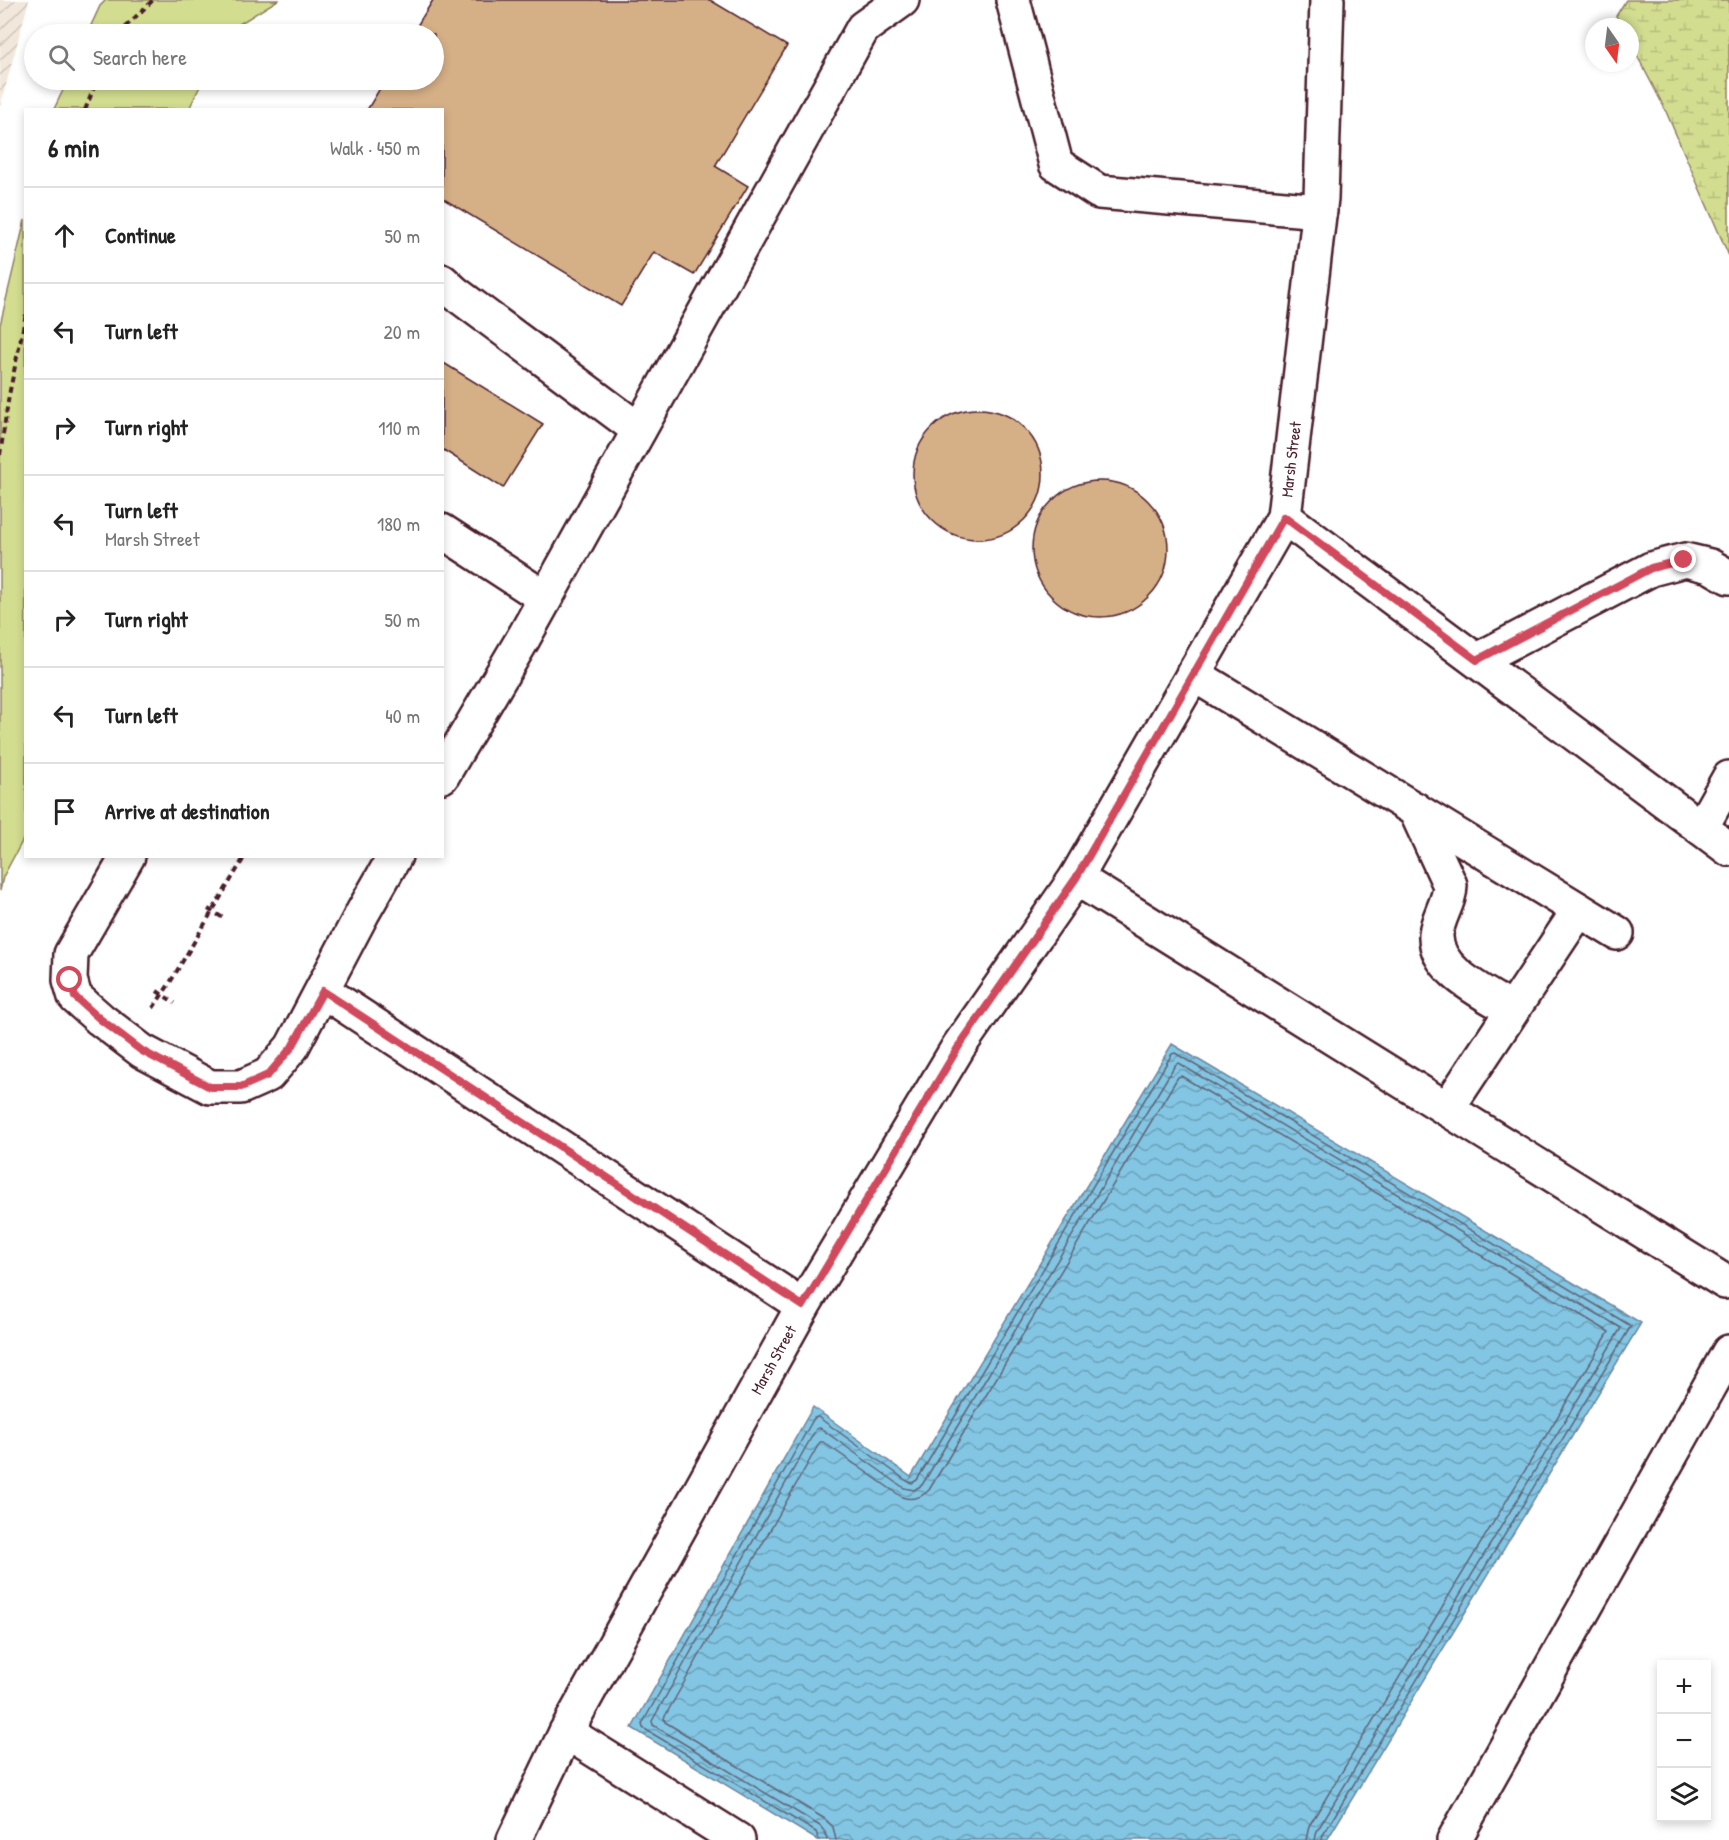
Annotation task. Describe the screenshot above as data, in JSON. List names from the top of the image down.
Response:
{
  "streets": {
    "lane": ["Marsh Street"]
  },
  "north": "bottom",
  "page": {
    "search": "Search here",
    "heading": ["6 min", "Walk · 450 m"],
    "list": [
      ["Continue", "50 m"],
      ["Turn left", "20 m"],
      ["Turn right", "110 m"],
      ["Turn left", "Marsh Street", "180 m"],
      ["Turn right", "50 m"],
      ["Turn left", "40 m"],
      "Arrive at destination"
    ],
    "map_buttons": ["+", "−"]
  }
}
